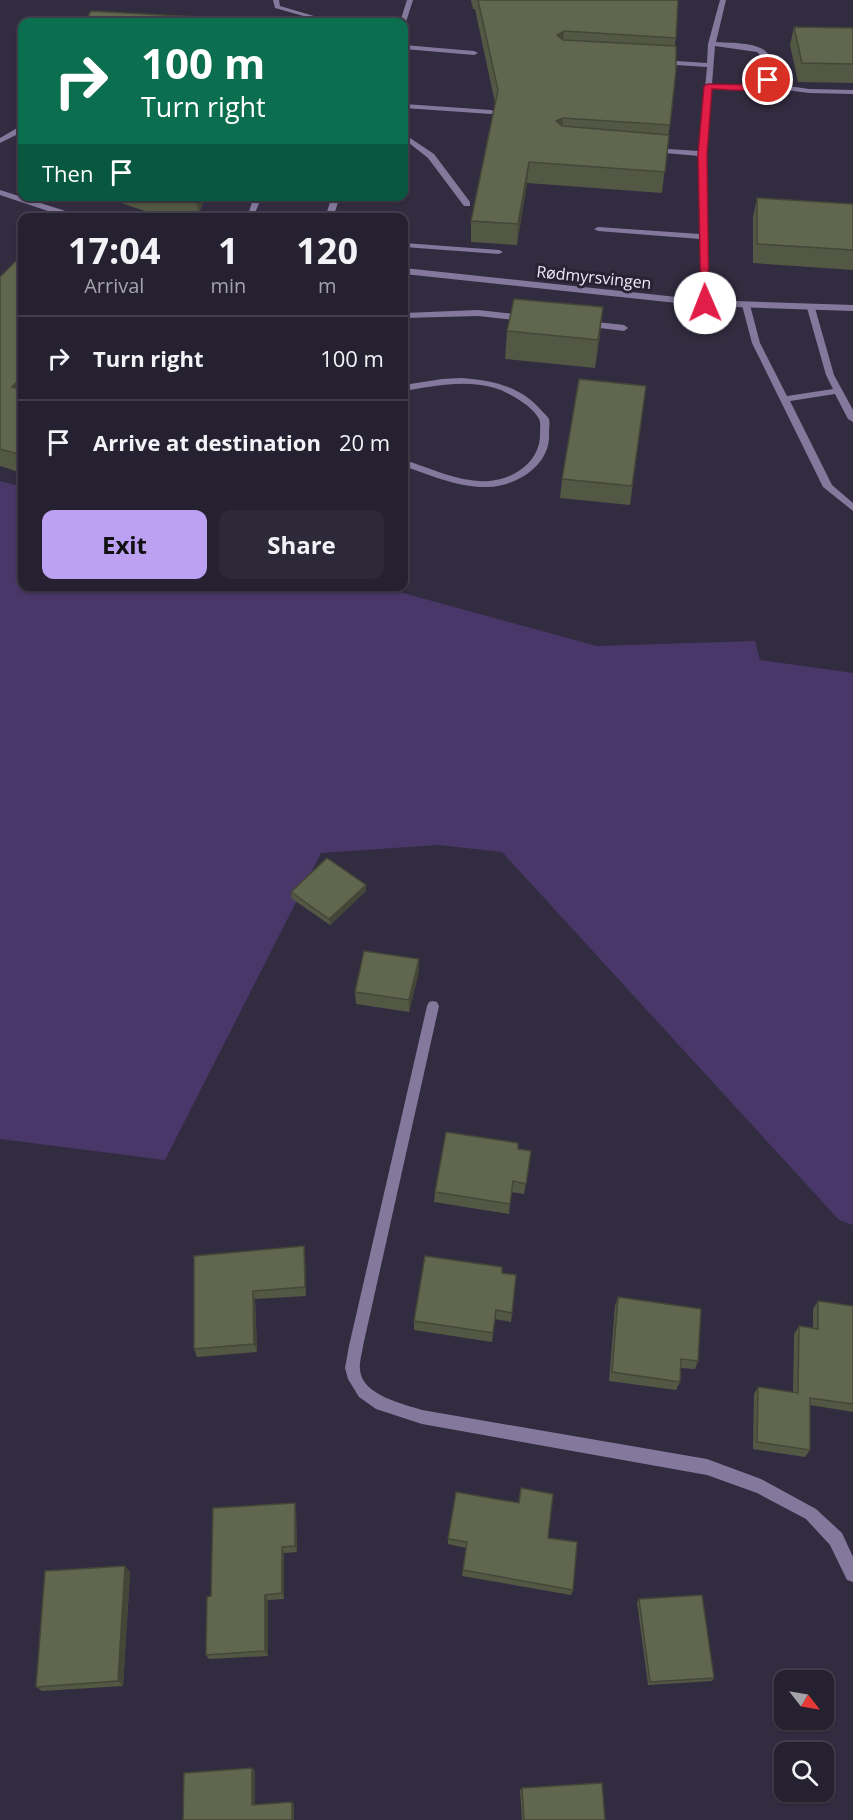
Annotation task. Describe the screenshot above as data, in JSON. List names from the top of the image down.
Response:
{
  "streets": {
    "street": ["Rødmyrsvingen"]
  },
  "north": "bottom right",
  "page": {
    "turn": ["100 m", "Turn right"],
    "then": "Then",
    "eta": [
      "17:04",
      "Arrival",
      "1",
      "min",
      "120",
      "m"
    ],
    "list": [
      {
        "name": "Turn right",
        "value": "100 m"
      },
      {
        "name": "Arrive at destination",
        "value": "20 m"
      }
    ],
    "buttons": ["Exit", "Share"]
  }
}
